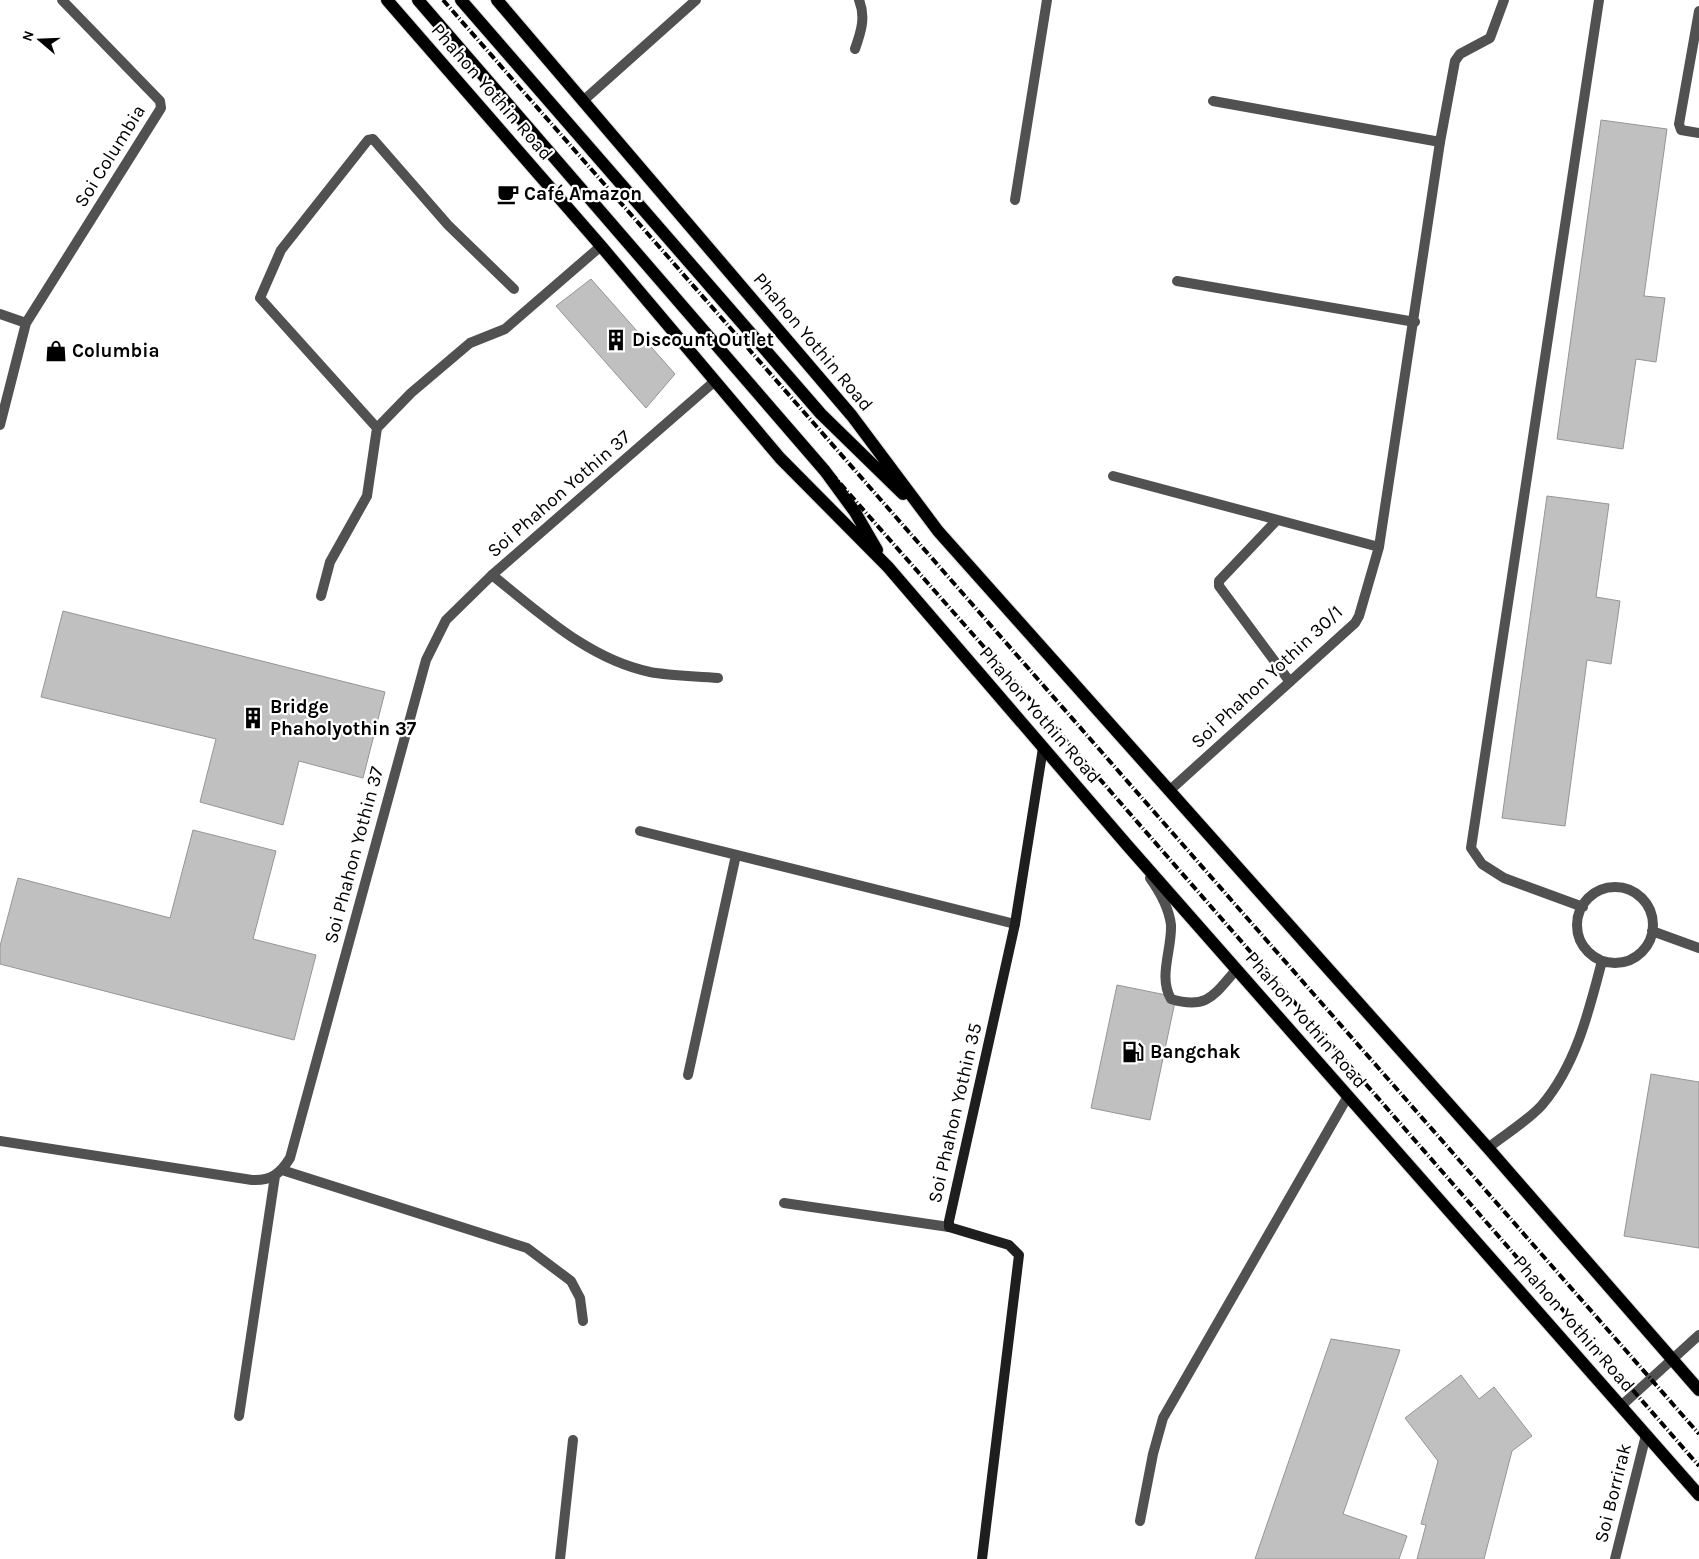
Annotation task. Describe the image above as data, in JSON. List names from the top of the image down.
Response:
{
  "streets": {
    "main road": ["Phahon Yothin Road"],
    "street": [
      "Soi Columbia",
      "Soi Phahon Yothin 37",
      "Soi Phahon Yothin 30/1",
      "Soi Phahon Yothin 35",
      "Soi Borrirak"
    ]
  },
  "crossings": [
    ["Phahon Yothin Road", "Soi Phahon Yothin 37"],
    ["Phahon Yothin Road", "Soi Phahon Yothin 30/1"],
    ["Phahon Yothin Road", "Soi Phahon Yothin 35"],
    ["Phahon Yothin Road", "Soi Borrirak"]
  ],
  "places": {
    "cafe": ["Café Amazon"],
    "building": ["Discount Outlet", "Bridge Phaholyothin 37"],
    "shop": ["Columbia"],
    "fuel station": ["Bangchak"]
  },
  "north": "left"
}
